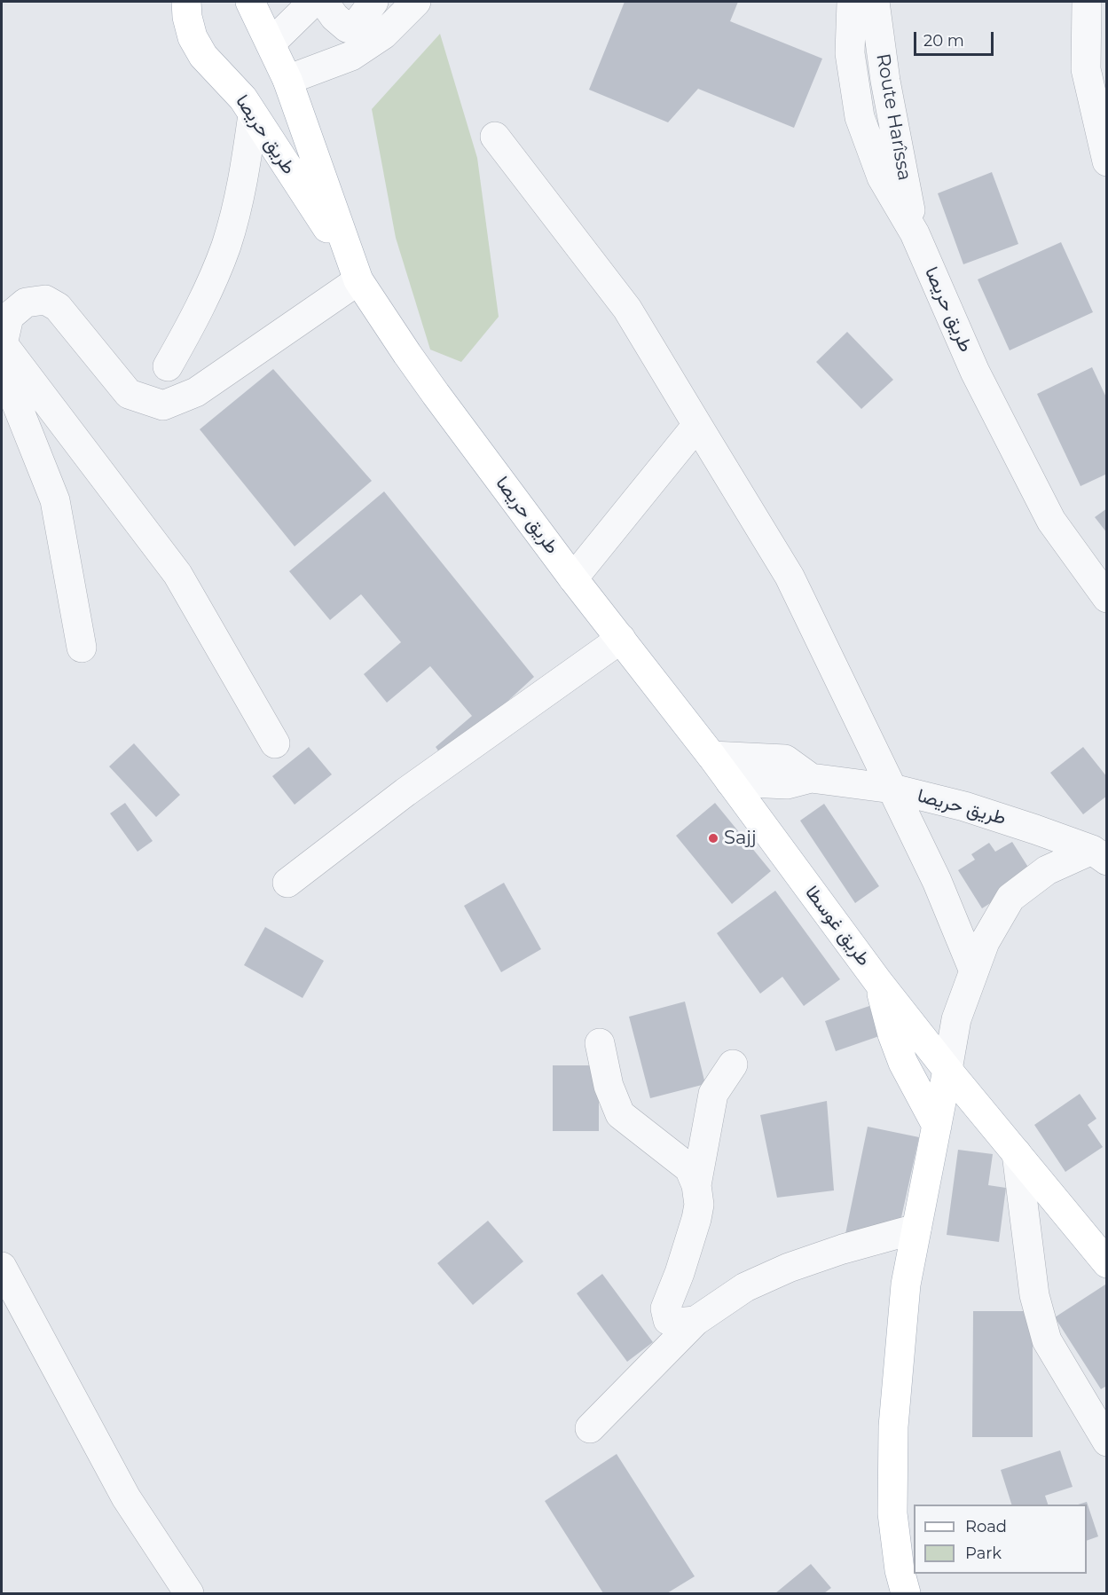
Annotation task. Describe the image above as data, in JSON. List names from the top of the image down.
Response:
{
  "streets": {
    "main road": ["طريق حريصا", "طريق غوسطا"],
    "street": ["Route Harîssa"]
  },
  "crossings": [
    ["Route Harîssa", "طريق حريصا"],
    ["طريق حريصا", "طريق غوسطا"]
  ],
  "places": ["Sajj"],
  "legend": ["Road", "Park"],
  "scale_bar": "20 m"
}
